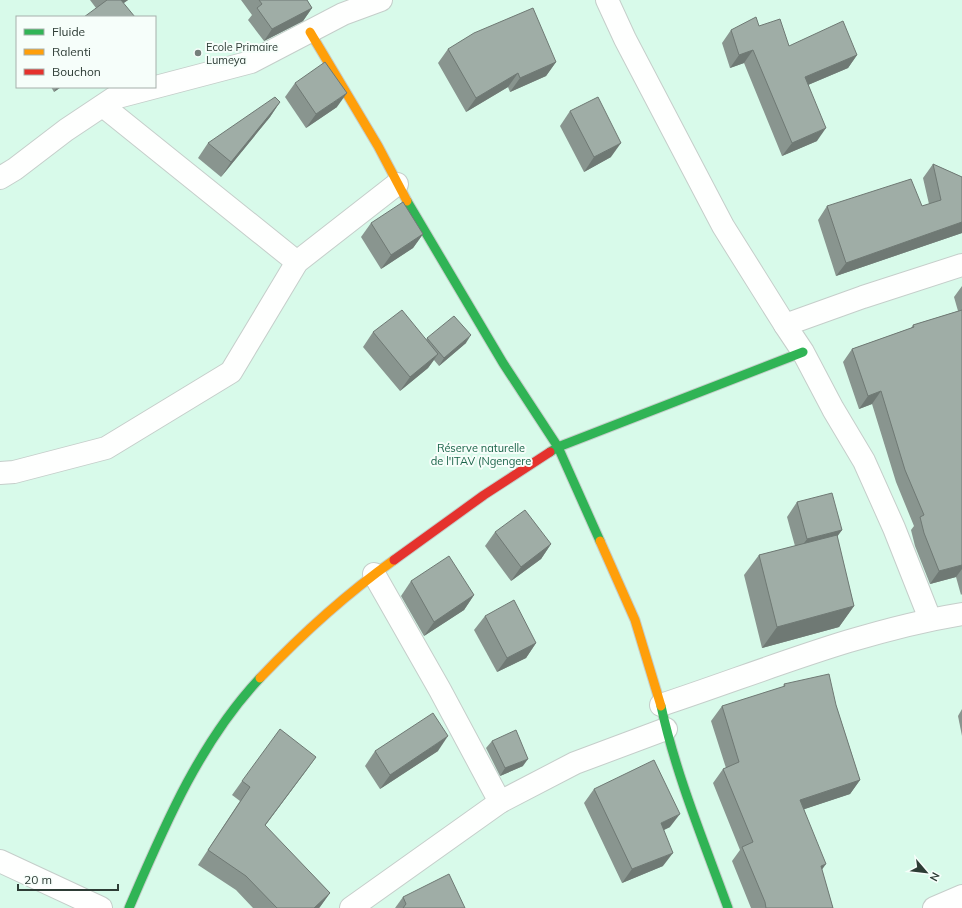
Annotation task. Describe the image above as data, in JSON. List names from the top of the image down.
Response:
{
  "parks": ["Réserve naturelle de l'ITAV (Ngengere"],
  "places": ["Ecole Primaire Lumeya"],
  "legend": ["Fluide", "Ralenti", "Bouchon"],
  "scale_bar": "20 m",
  "north": "bottom right"
}
